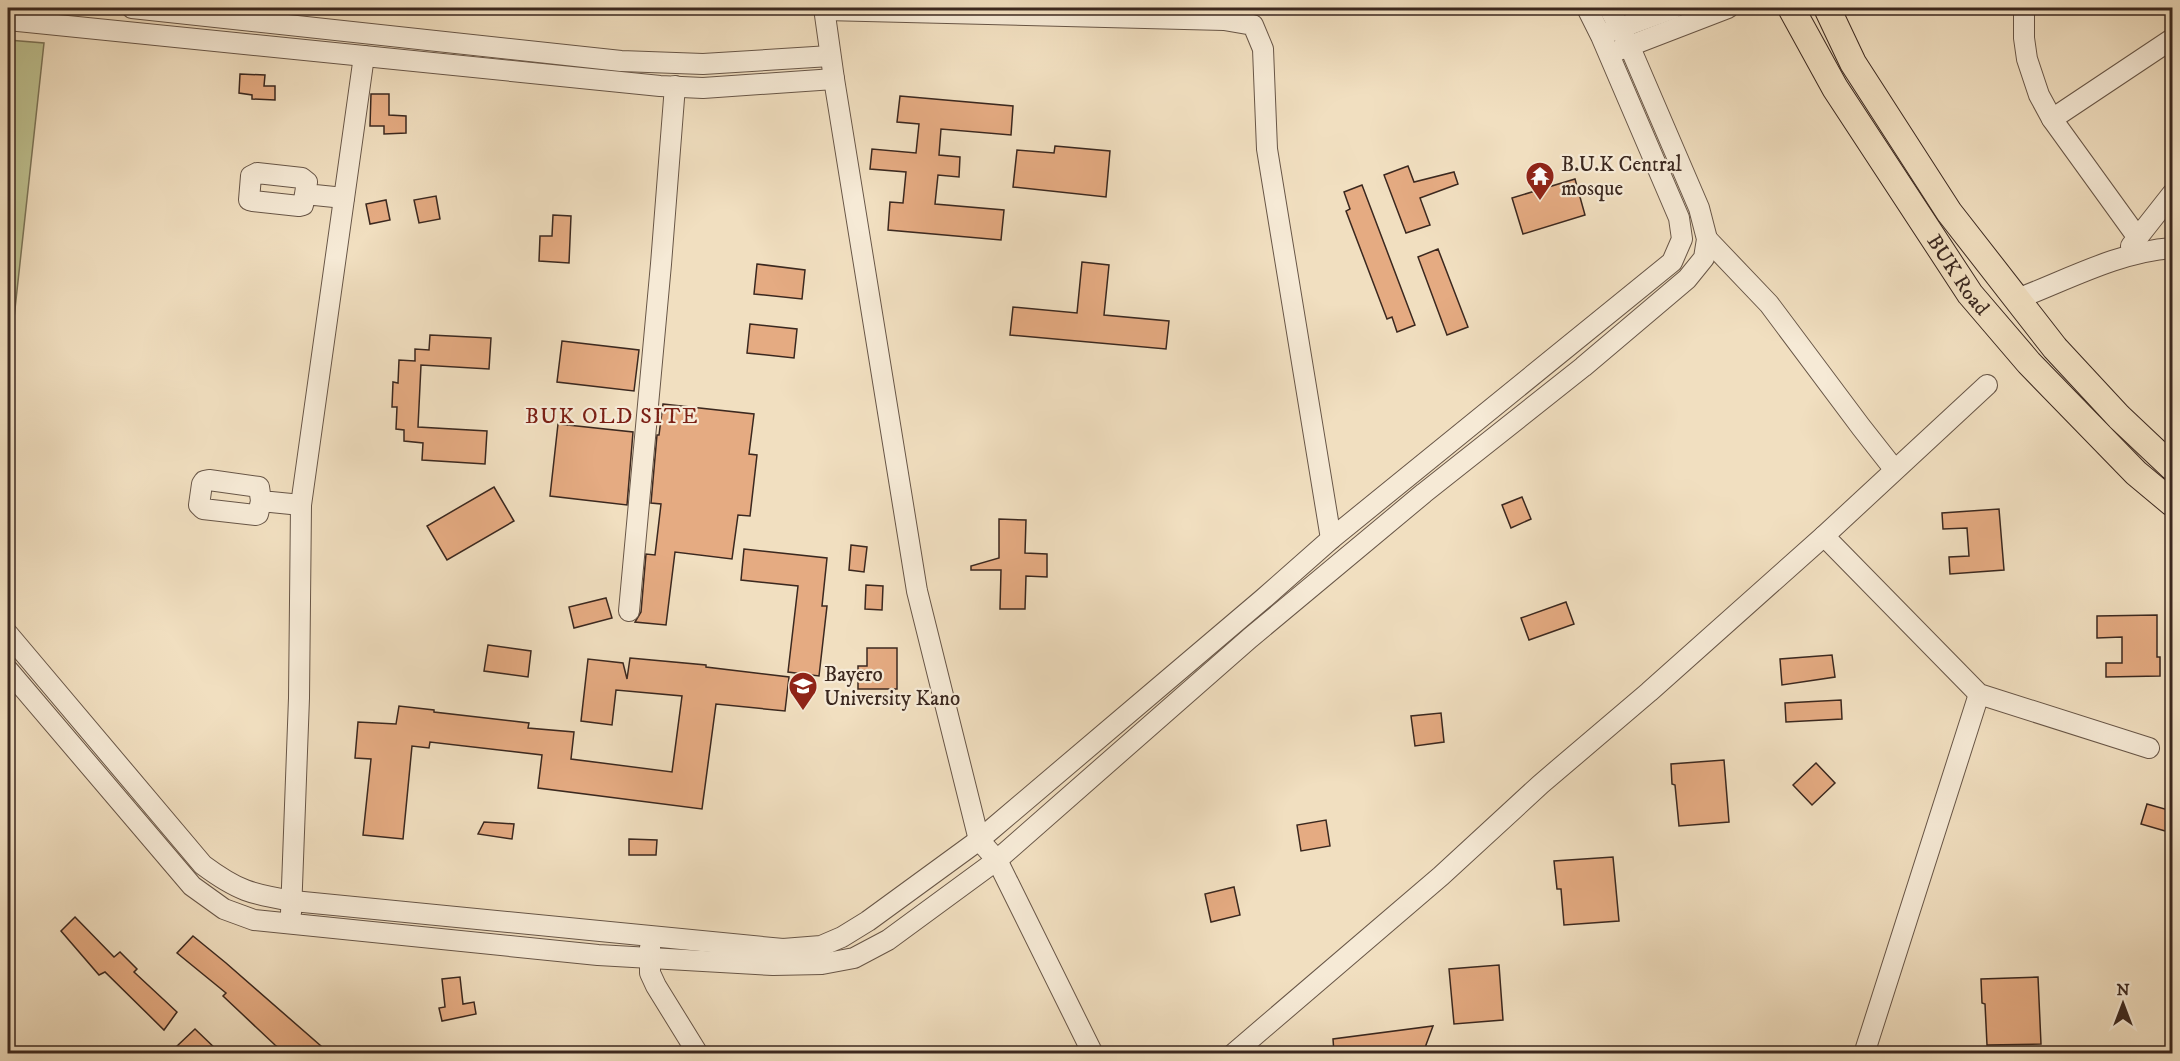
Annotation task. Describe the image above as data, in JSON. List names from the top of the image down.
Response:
{
  "streets": {
    "main road": ["BUK Road"]
  },
  "districts": ["BUK OLD SITE"],
  "places": {
    "temple": ["B.U.K Central mosque"],
    "school or university": ["Bayero University Kano"]
  },
  "north": "top"
}
